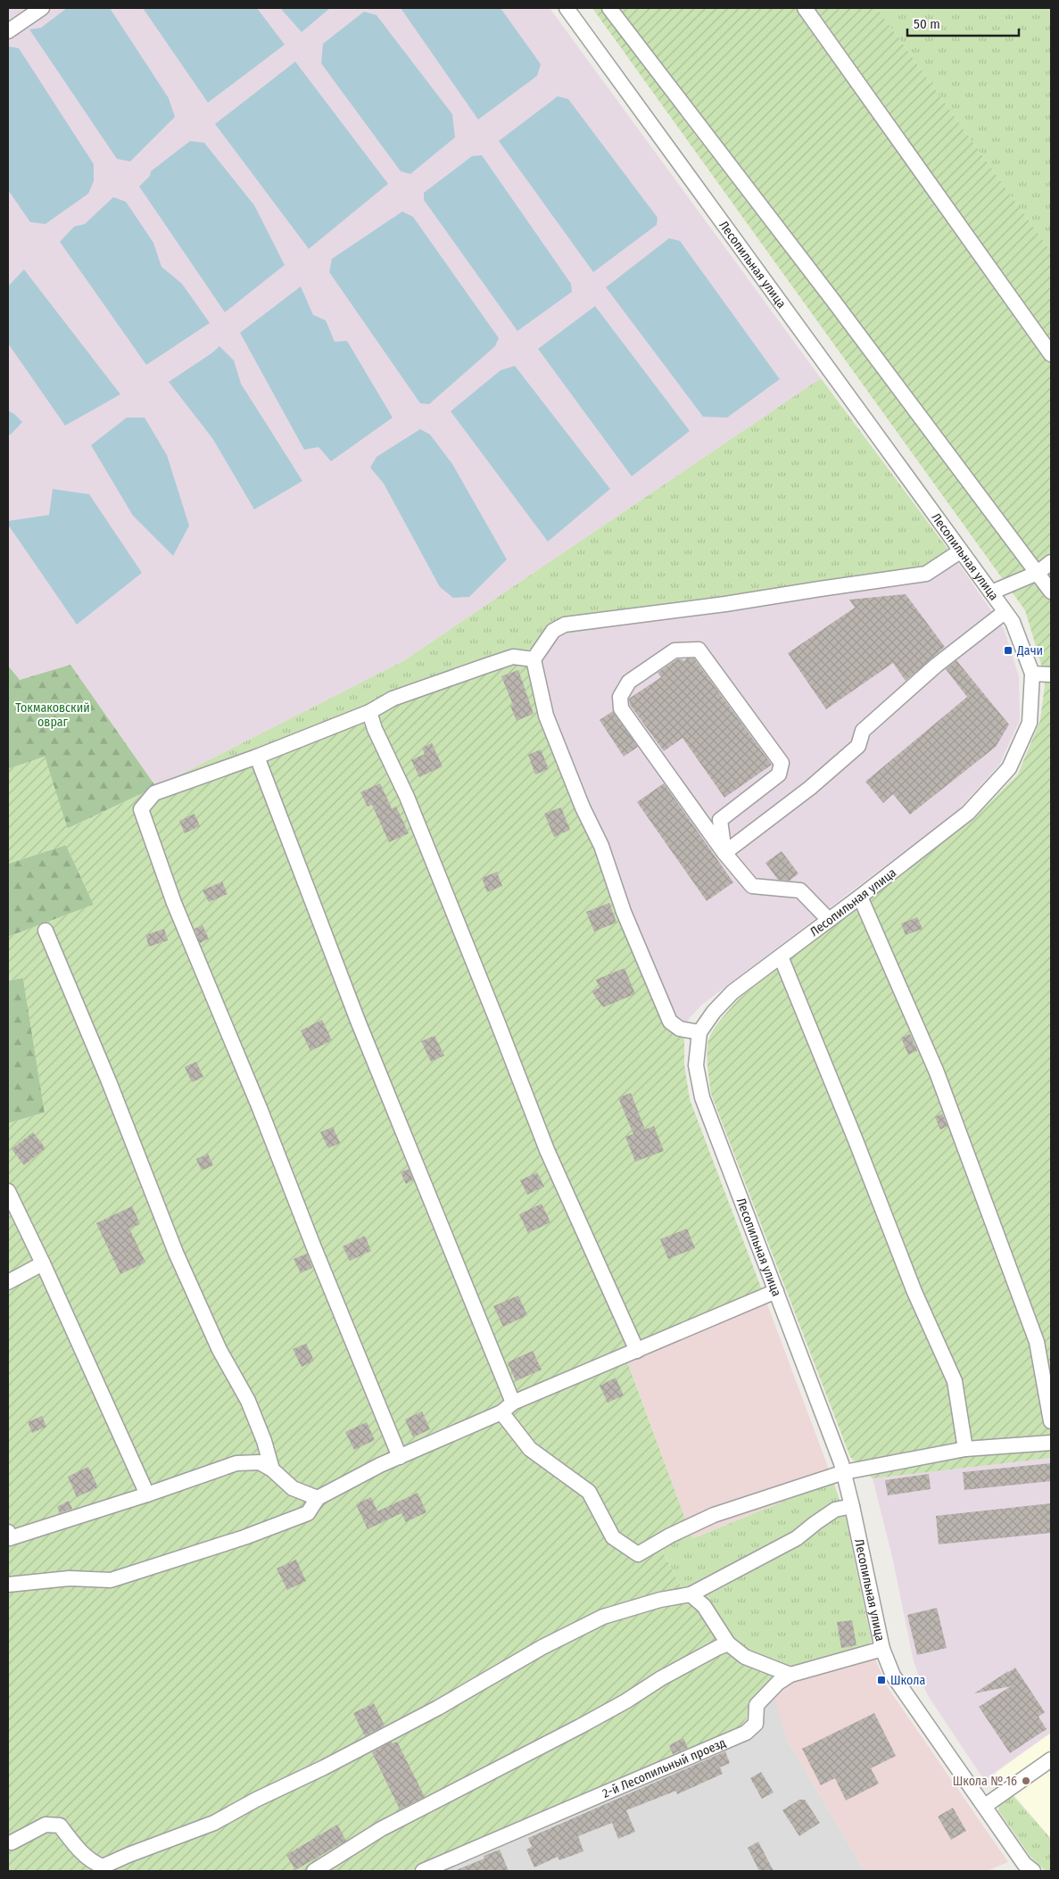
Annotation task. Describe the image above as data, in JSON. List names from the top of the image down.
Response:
{
  "streets": {
    "street": ["Лесопильная улица", "2-й Лесопильный проезд"]
  },
  "crossings": [
    ["Лесопильная улица", "2-й Лесопильный проезд"]
  ],
  "parks": ["Токмаковский овраг"],
  "places": {
    "transit": ["Дачи", "Школа"],
    "other": ["Школа № 16"]
  },
  "scale_bar": "50 m"
}
